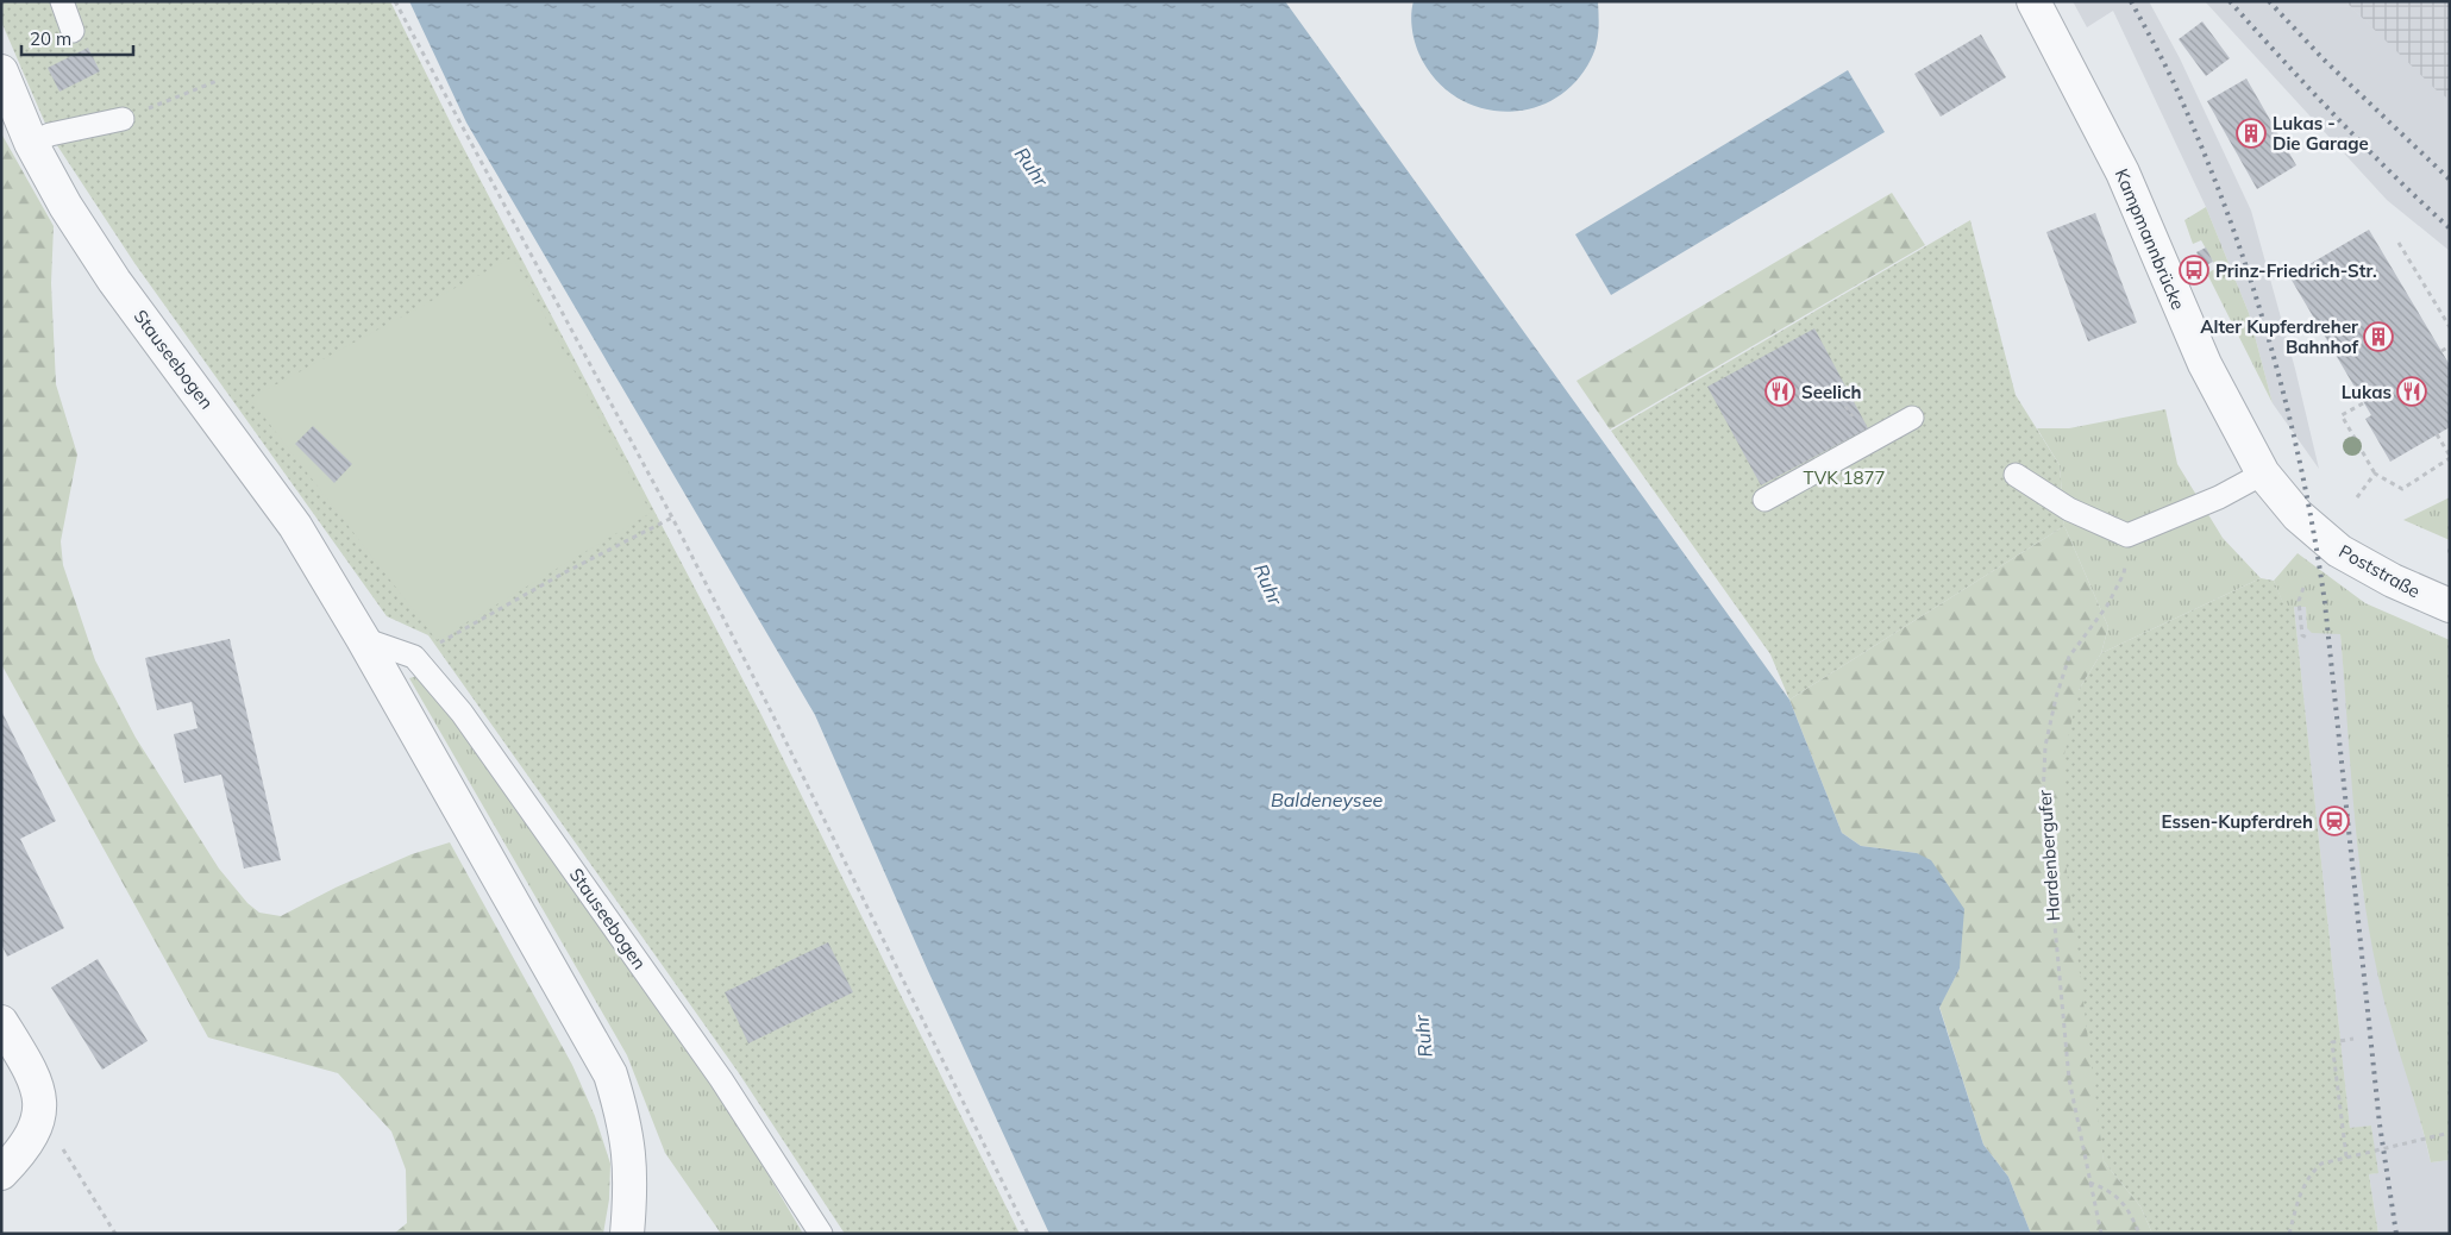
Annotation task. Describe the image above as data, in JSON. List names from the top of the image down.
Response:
{
  "streets": {
    "street": ["Kampmannbrücke", "Stauseebogen", "Poststraße"],
    "path": ["Hardenbergufer"]
  },
  "crossings": [
    ["Kampmannbrücke", "Poststraße"]
  ],
  "water": ["Ruhr", "Baldeneysee"],
  "parks": ["TVK 1877"],
  "places": {
    "building": ["Lukas - Die Garage", "Alter Kupferdreher Bahnhof"],
    "bus stop": ["Prinz-Friedrich-Str."],
    "restaurant": ["Seelich", "Lukas"],
    "station": ["Essen-Kupferdreh"]
  },
  "scale_bar": "20 m"
}
